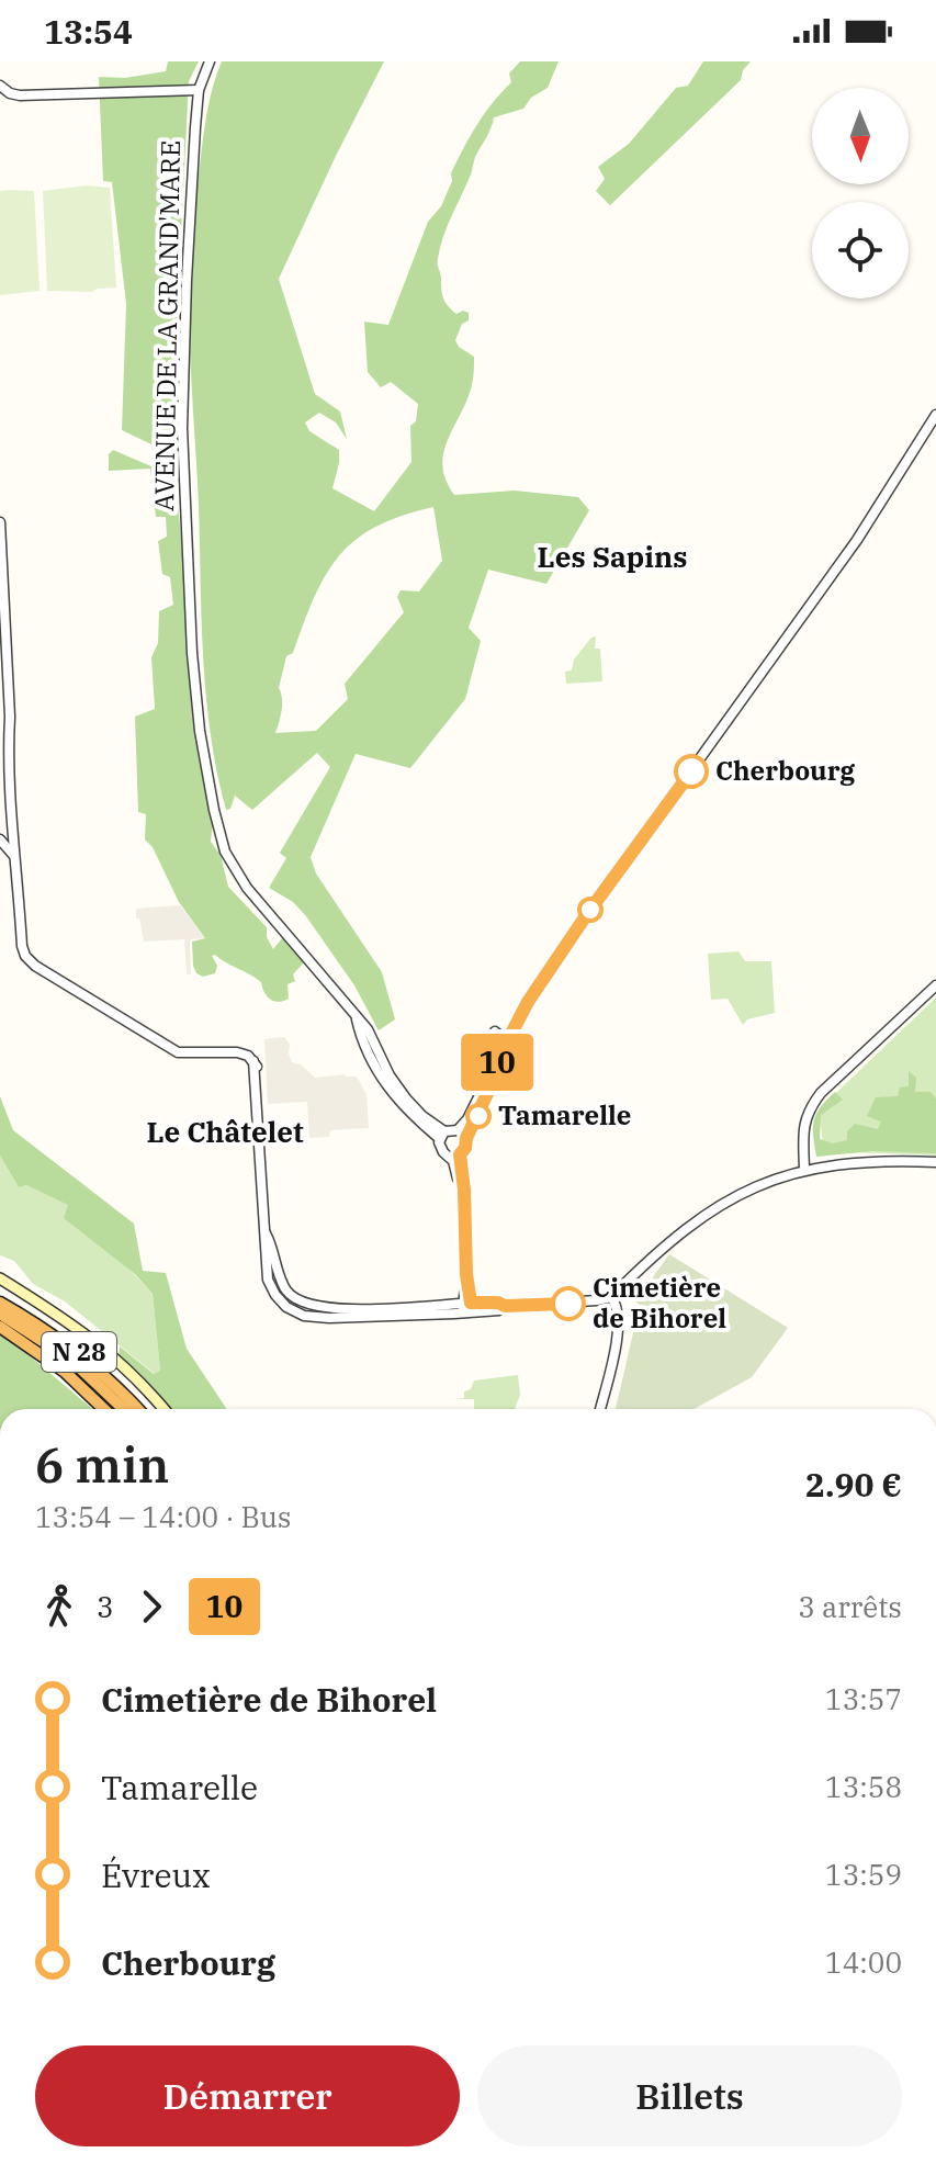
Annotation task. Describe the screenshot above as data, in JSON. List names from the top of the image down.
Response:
{
  "streets": {
    "highway": ["N 28"],
    "street": ["AVENUE DE LA GRAND'MARE"]
  },
  "districts": ["Les Sapins", "Le Châtelet"],
  "places": ["Cherbourg", "Tamarelle", "Cimetière de Bihorel"],
  "lines": ["bus line 10"],
  "north": "bottom",
  "page": {
    "status": "13:54",
    "on_map": "10",
    "heading": ["6 min", "13:54 – 14:00 · Bus", "2.90 €"],
    "legs": ["3", "10", "3 arrêts"],
    "list": [
      {
        "name": "Cimetière de Bihorel",
        "value": "13:57"
      },
      {
        "name": "Tamarelle",
        "value": "13:58"
      },
      {
        "name": "Évreux",
        "value": "13:59"
      },
      {
        "name": "Cherbourg",
        "value": "14:00"
      }
    ],
    "buttons": ["Démarrer", "Billets"]
  }
}
